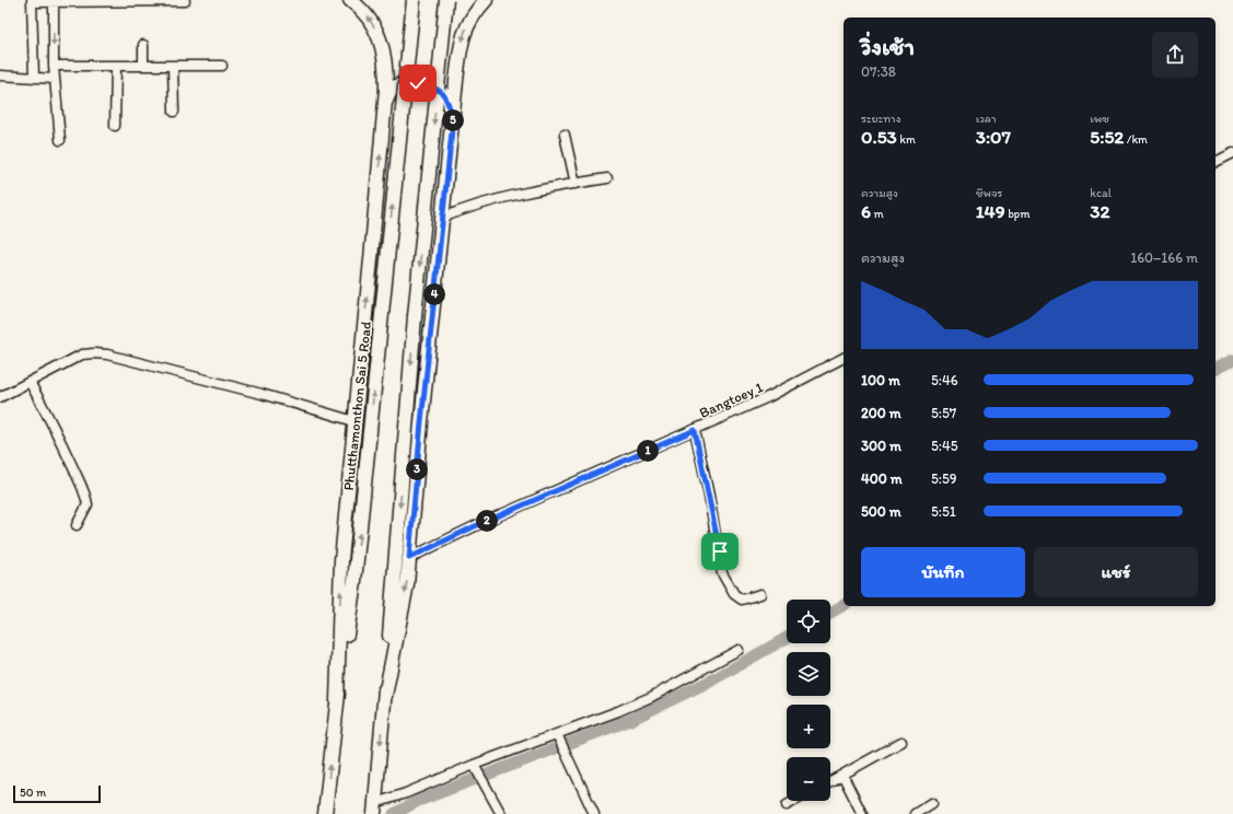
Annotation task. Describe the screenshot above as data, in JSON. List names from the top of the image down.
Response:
{
  "streets": {
    "main road": ["Phutthamonthon Sai 5 Road"],
    "street": ["Bangtoey 1"]
  },
  "scale_bar": "50 m",
  "page": {
    "heading": ["วิ่งเช้า", "07:38"],
    "stats": [
      ["ระยะทาง", "0.53 km"],
      ["เวลา", "3:07"],
      ["เพซ", "5:52 /km"],
      ["ความสูง", "6 m"],
      ["ชีพจร", "149 bpm"],
      ["kcal", "32"]
    ],
    "pins": [
      "5",
      "4",
      "1",
      "3",
      "2"
    ],
    "chart": ["ความสูง", "160–166 m"],
    "list": [
      {
        "name": "100 m",
        "note": "5:46"
      },
      {
        "name": "200 m",
        "note": "5:57"
      },
      {
        "name": "300 m",
        "note": "5:45"
      },
      {
        "name": "400 m",
        "note": "5:59"
      },
      {
        "name": "500 m",
        "note": "5:51"
      }
    ],
    "buttons": ["บันทึก", "แชร์"],
    "map_buttons": ["+", "−"],
    "scale": "50 m"
  }
}
